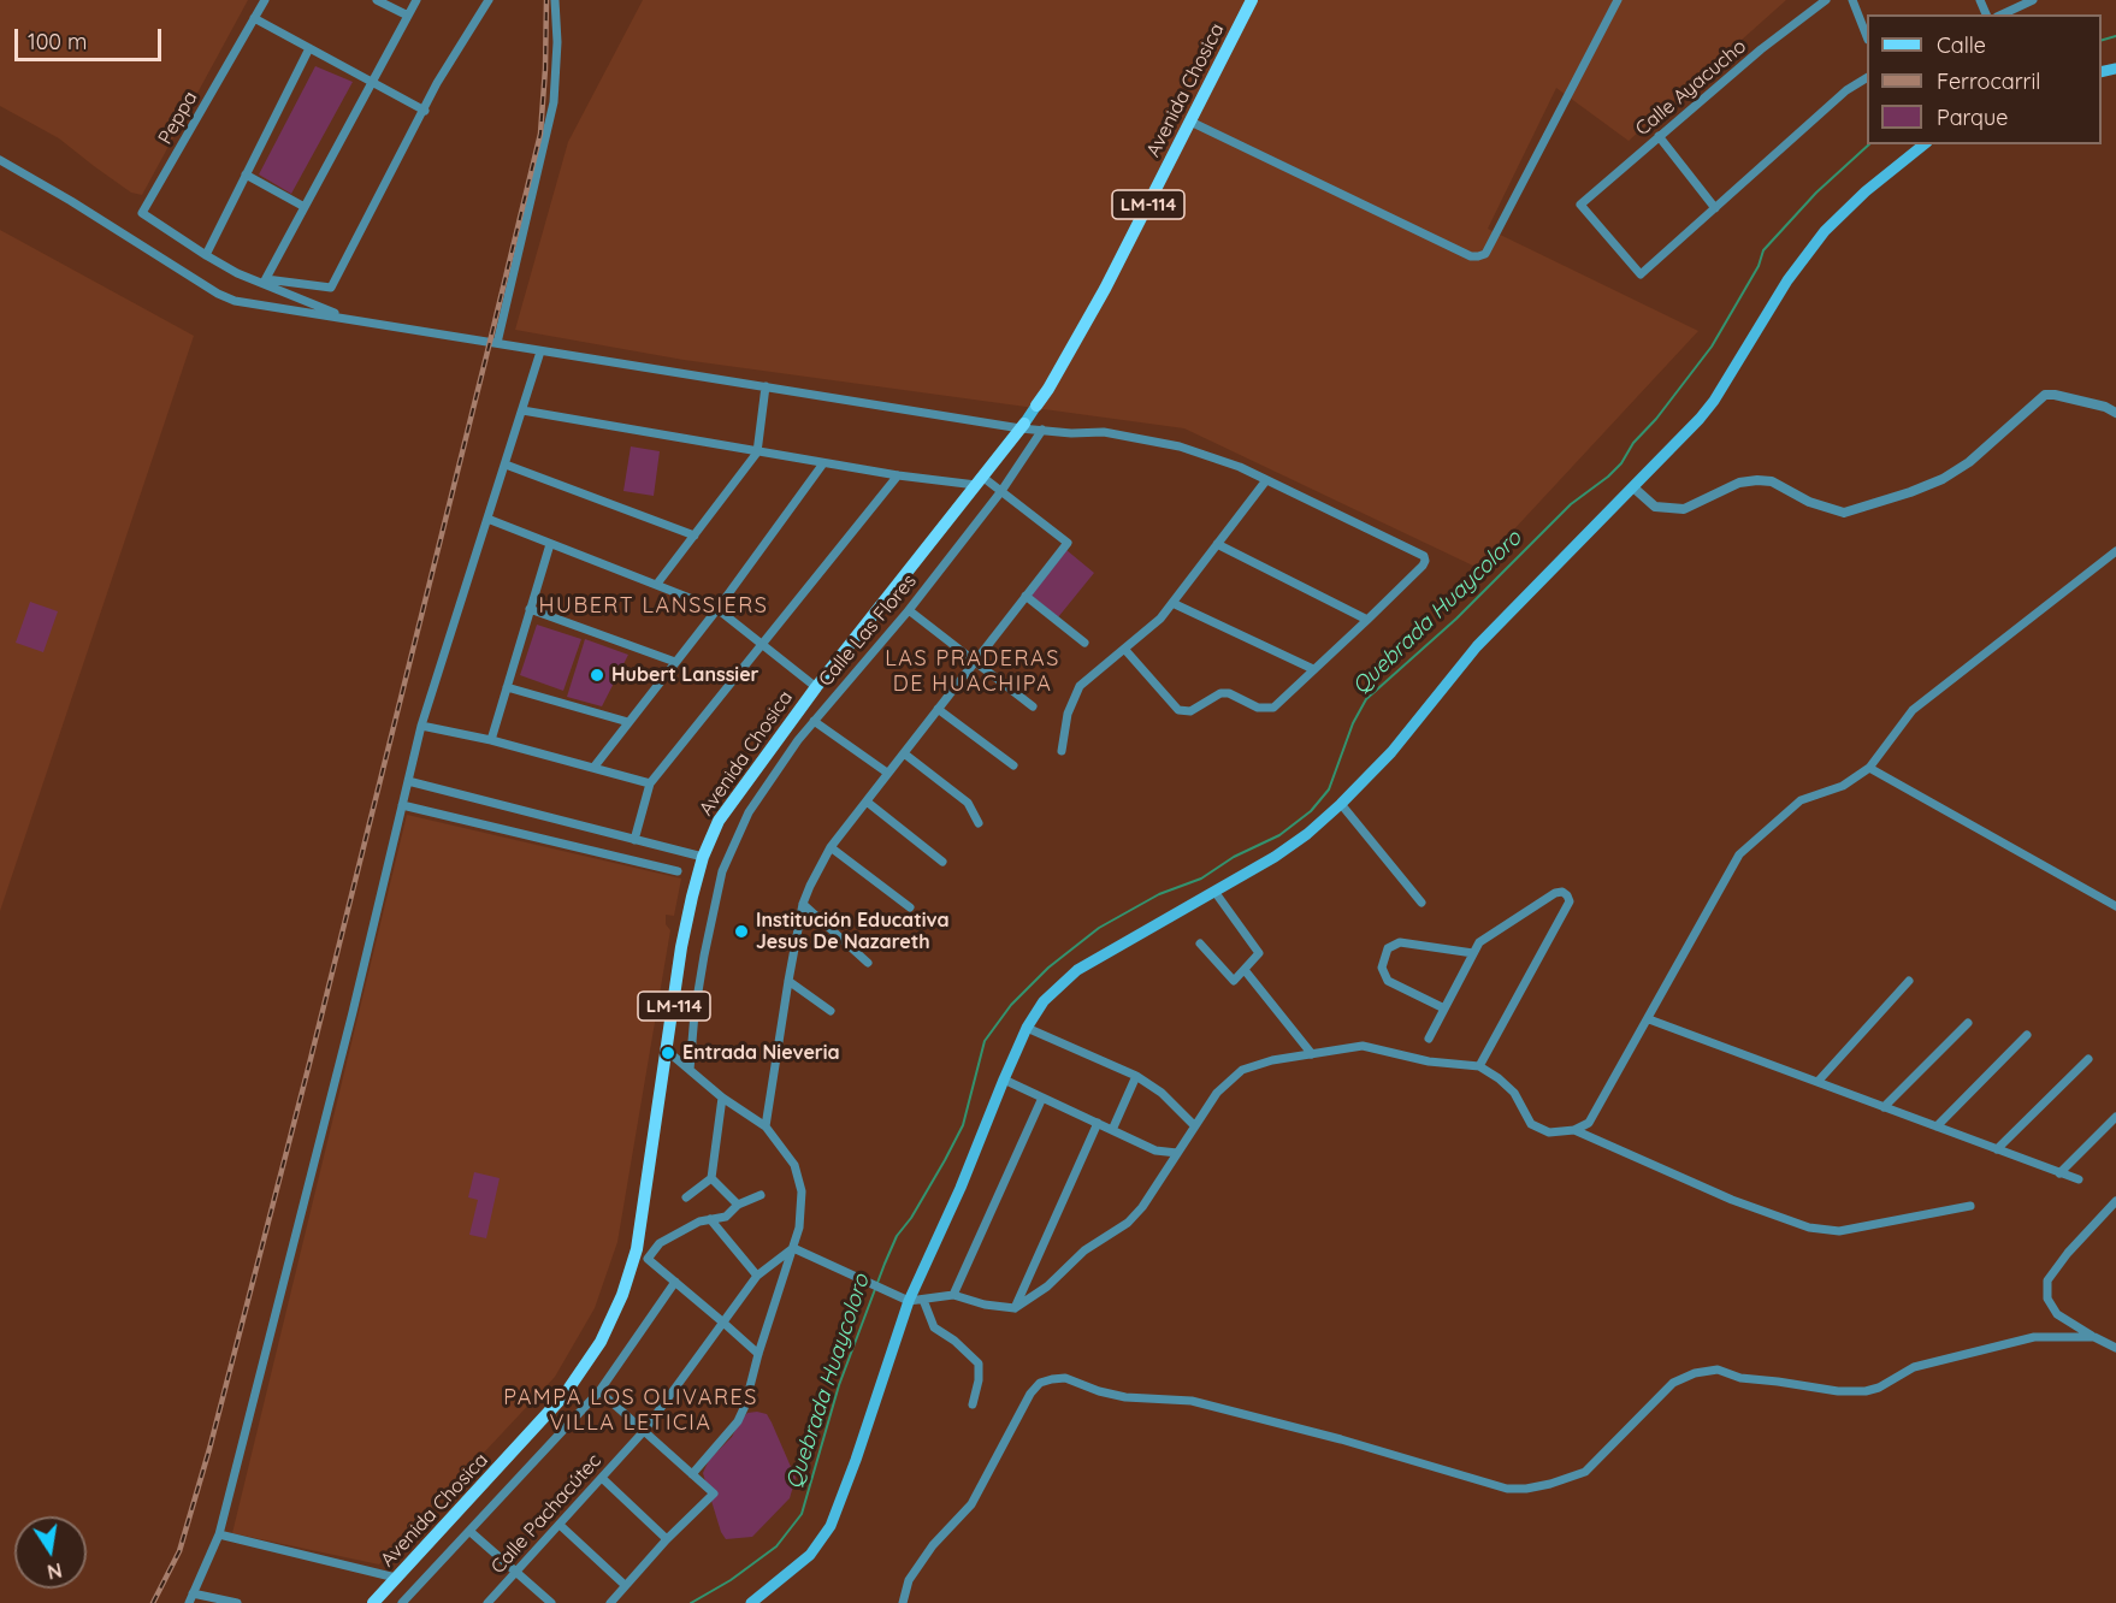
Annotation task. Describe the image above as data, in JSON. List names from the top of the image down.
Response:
{
  "streets": {
    "main road": ["Avenida Chosica", "LM-114"],
    "street": [
      "Calle Ayacucho",
      "Peppa",
      "Calle Las Flores",
      "Calle Pachacútec"
    ]
  },
  "districts": ["HUBERT LANSSIERS", "LAS PRADERAS DE HUACHIPA", "PAMPA LOS OLIVARES VILLA LETICIA"],
  "water": ["Quebrada Huaycoloro"],
  "places": ["Hubert Lanssier", "Institución Educativa Jesus De Nazareth", "Entrada Nieveria"],
  "legend": ["Calle", "Ferrocarril", "Parque"],
  "scale_bar": "100 m",
  "north": "bottom"
}
